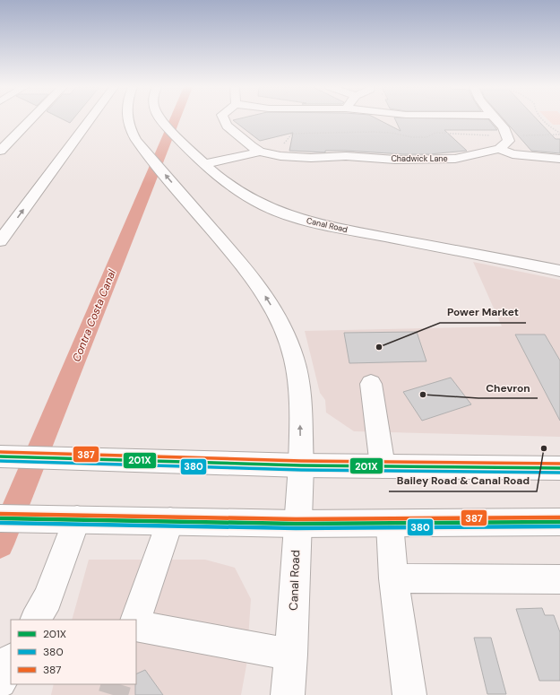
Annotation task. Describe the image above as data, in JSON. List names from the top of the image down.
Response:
{
  "streets": {
    "main road": ["Chadwick Lane", "Canal Road"]
  },
  "crossings": [
    ["Chadwick Lane", "Canal Road"]
  ],
  "water": ["Contra Costa Canal"],
  "places": ["Power Market", "Chevron", "Bailey Road & Canal Road"],
  "lines": ["transit line 387", "transit line 201X", "transit line 380"],
  "legend": ["201X", "380", "387"]
}
